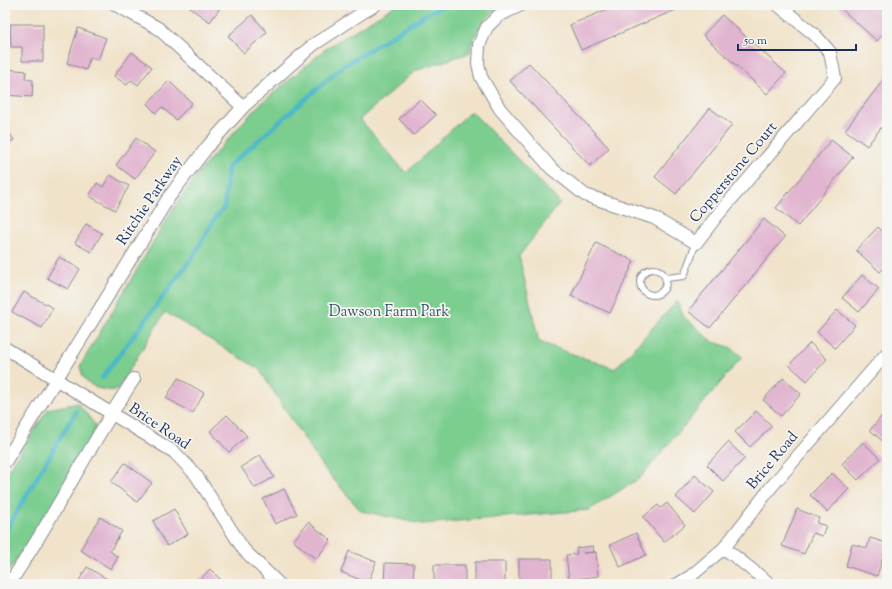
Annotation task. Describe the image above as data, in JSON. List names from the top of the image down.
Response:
{
  "streets": {
    "street": ["Copperstone Court", "Ritchie Parkway", "Brice Road"]
  },
  "crossings": [
    ["Ritchie Parkway", "Brice Road"]
  ],
  "parks": ["Dawson Farm Park"],
  "scale_bar": "50 m"
}
